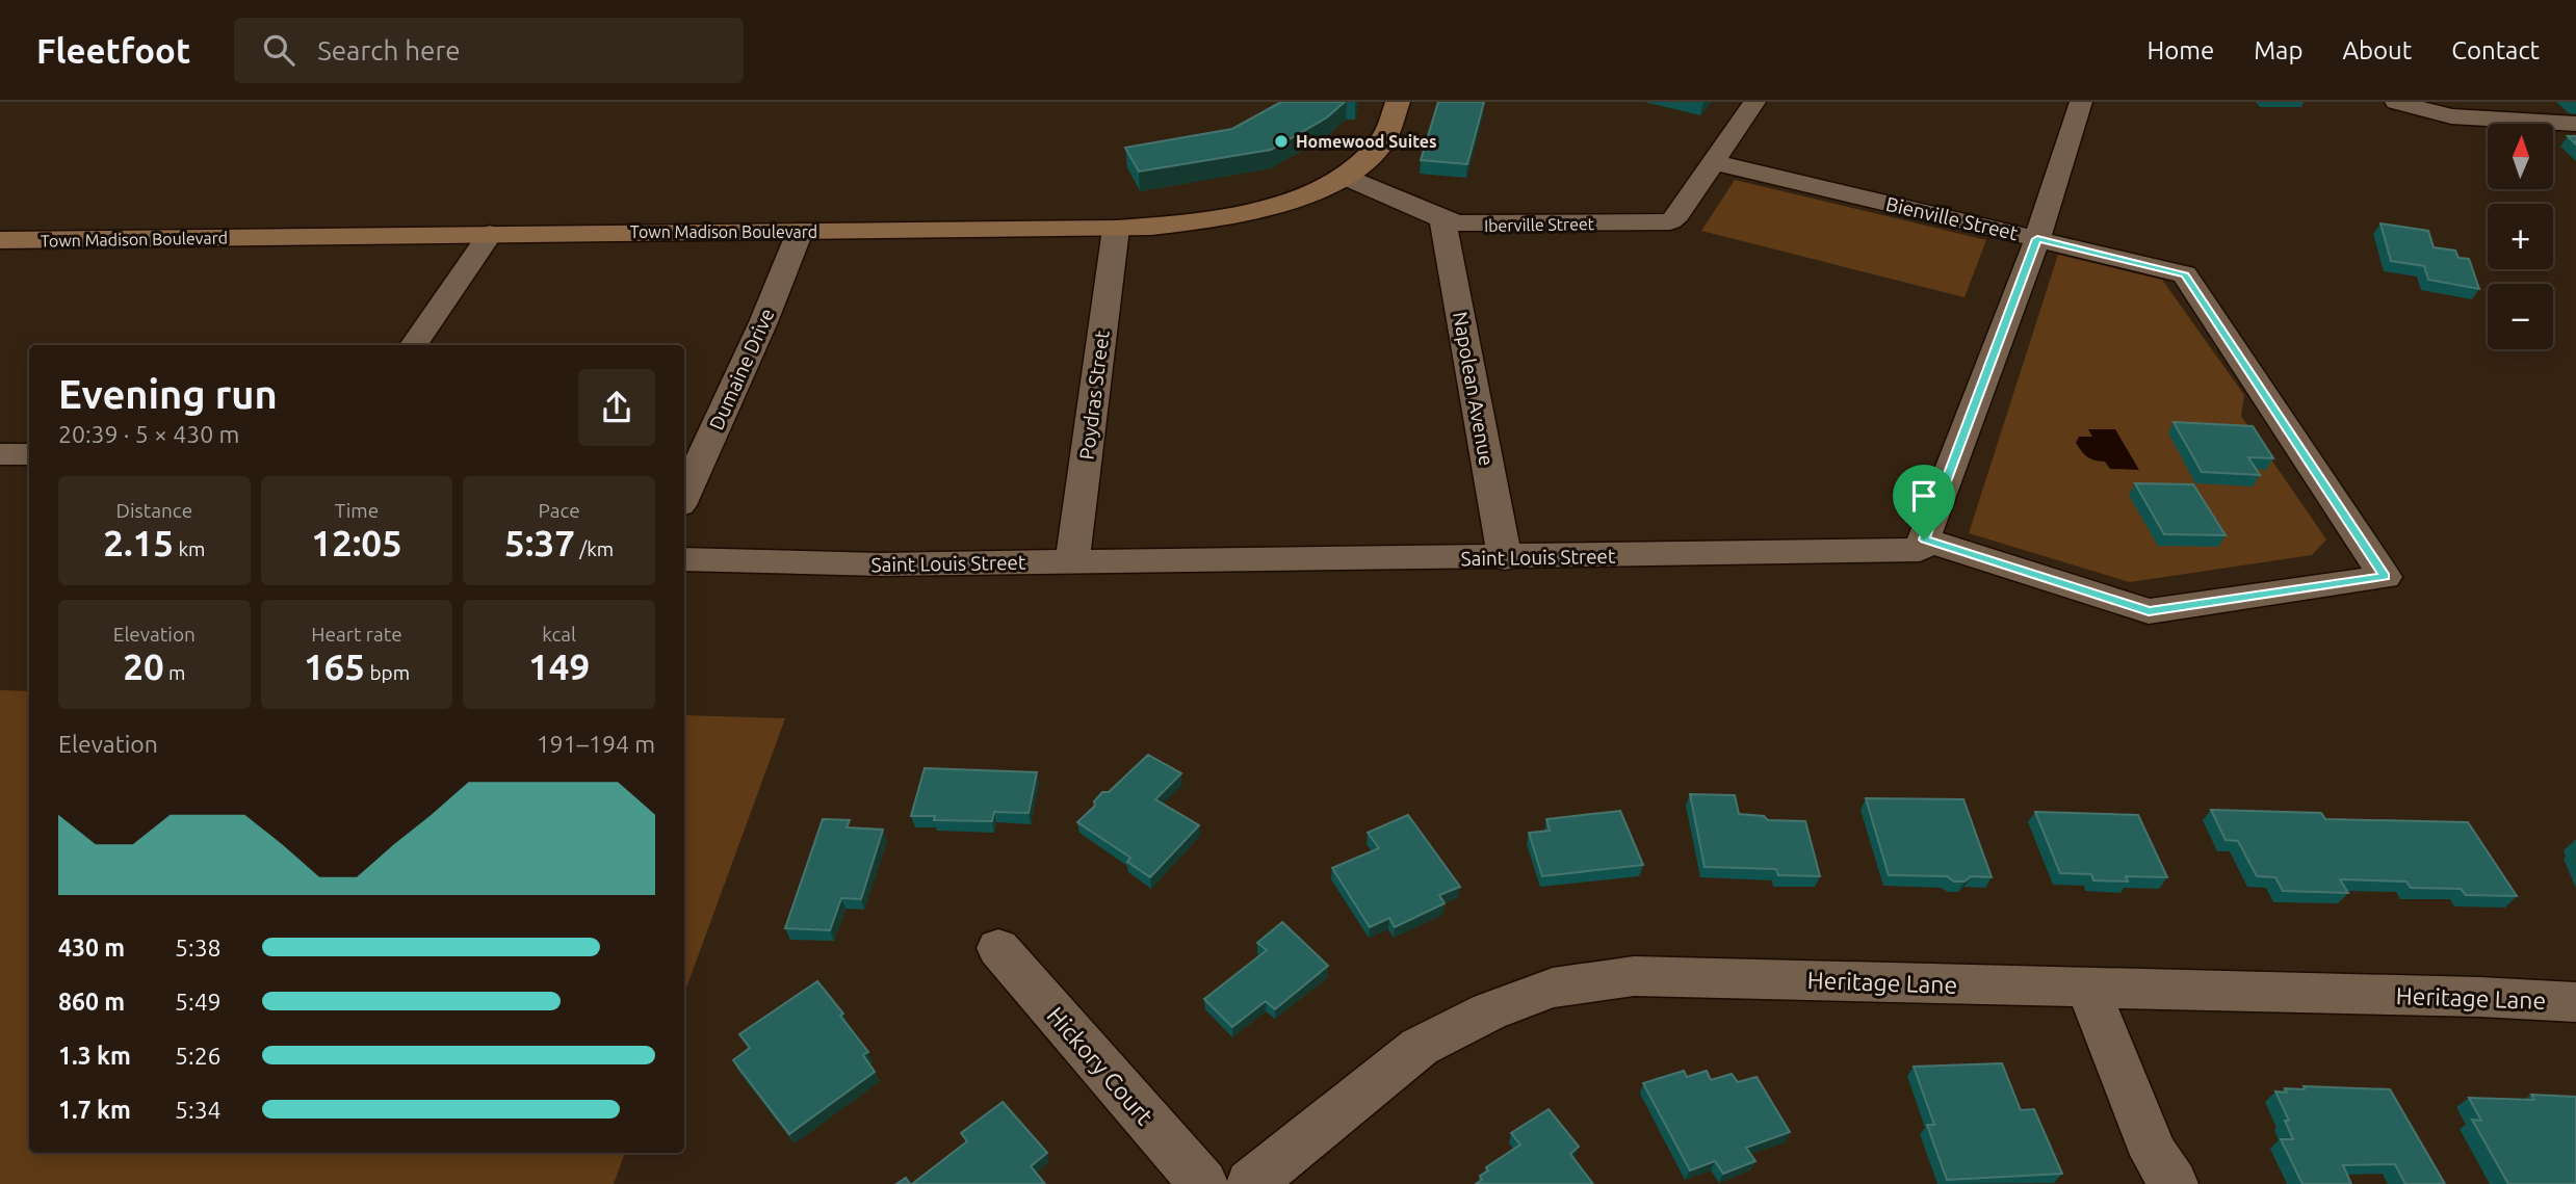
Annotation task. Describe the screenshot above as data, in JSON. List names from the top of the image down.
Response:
{
  "streets": {
    "street": [
      "Bienville Street",
      "Iberville Street",
      "Town Madison Boulevard",
      "Dumaine Drive",
      "Napolean Avenue",
      "Poydras Street",
      "Saint Louis Street",
      "Heritage Lane",
      "Hickory Court"
    ]
  },
  "crossings": [
    ["Bienville Street", "Iberville Street"],
    ["Bienville Street", "Saint Louis Street"],
    ["Iberville Street", "Town Madison Boulevard"],
    ["Iberville Street", "Napolean Avenue"],
    ["Town Madison Boulevard", "Dumaine Drive"],
    ["Town Madison Boulevard", "Poydras Street"],
    ["Napolean Avenue", "Saint Louis Street"],
    ["Poydras Street", "Saint Louis Street"]
  ],
  "places": ["Homewood Suites"],
  "north": "top",
  "page": {
    "header": "Fleetfoot",
    "search": "Search here",
    "nav": [
      "Home",
      "Map",
      "About",
      "Contact"
    ],
    "map_buttons": ["+", "−"],
    "heading": ["Evening run", "20:39 · 5 × 430 m"],
    "stats": [
      ["Distance", "2.15 km"],
      ["Time", "12:05"],
      ["Pace", "5:37 /km"],
      ["Elevation", "20 m"],
      ["Heart rate", "165 bpm"],
      ["kcal", "149"]
    ],
    "chart": ["Elevation", "191–194 m"],
    "list": [
      {
        "name": "430 m",
        "note": "5:38"
      },
      {
        "name": "860 m",
        "note": "5:49"
      },
      {
        "name": "1.3 km",
        "note": "5:26"
      },
      {
        "name": "1.7 km",
        "note": "5:34"
      }
    ]
  }
}
